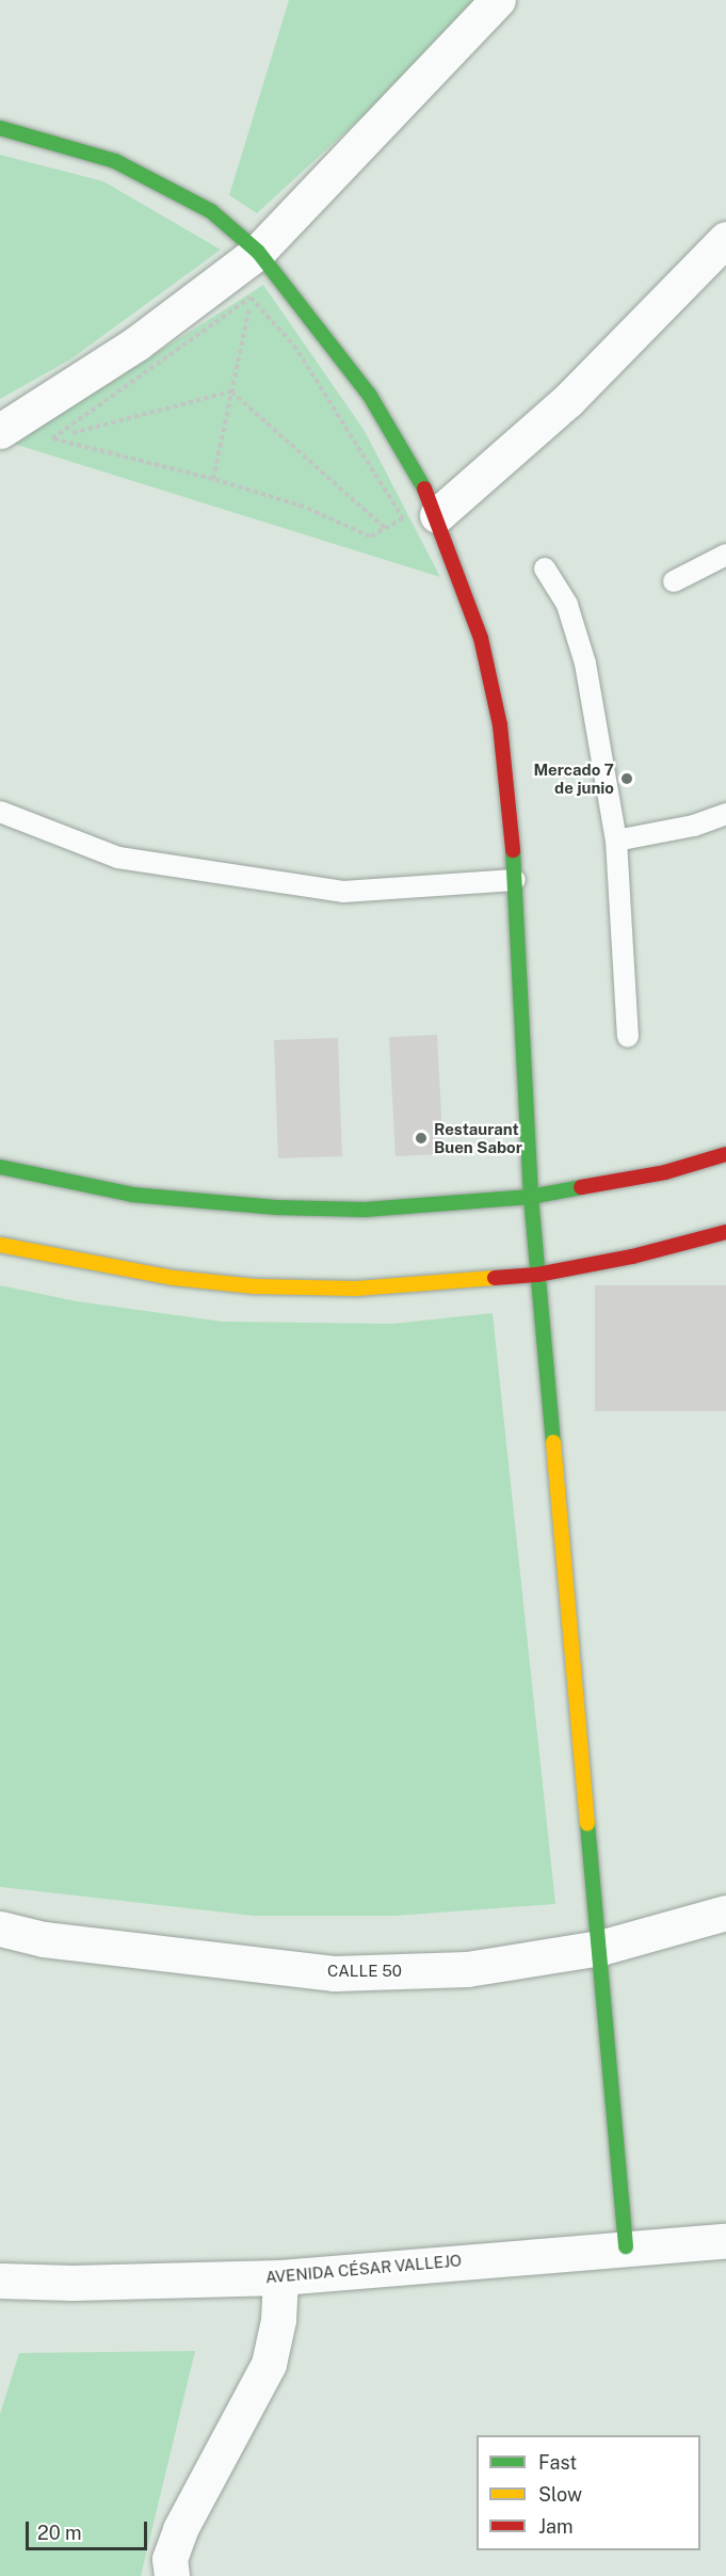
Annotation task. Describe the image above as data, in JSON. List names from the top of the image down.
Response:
{
  "streets": {
    "street": ["CALLE 50", "AVENIDA CÉSAR VALLEJO"]
  },
  "places": ["Mercado 7 de junio", "Restaurant Buen Sabor"],
  "legend": ["Fast", "Slow", "Jam"],
  "scale_bar": "20 m"
}
